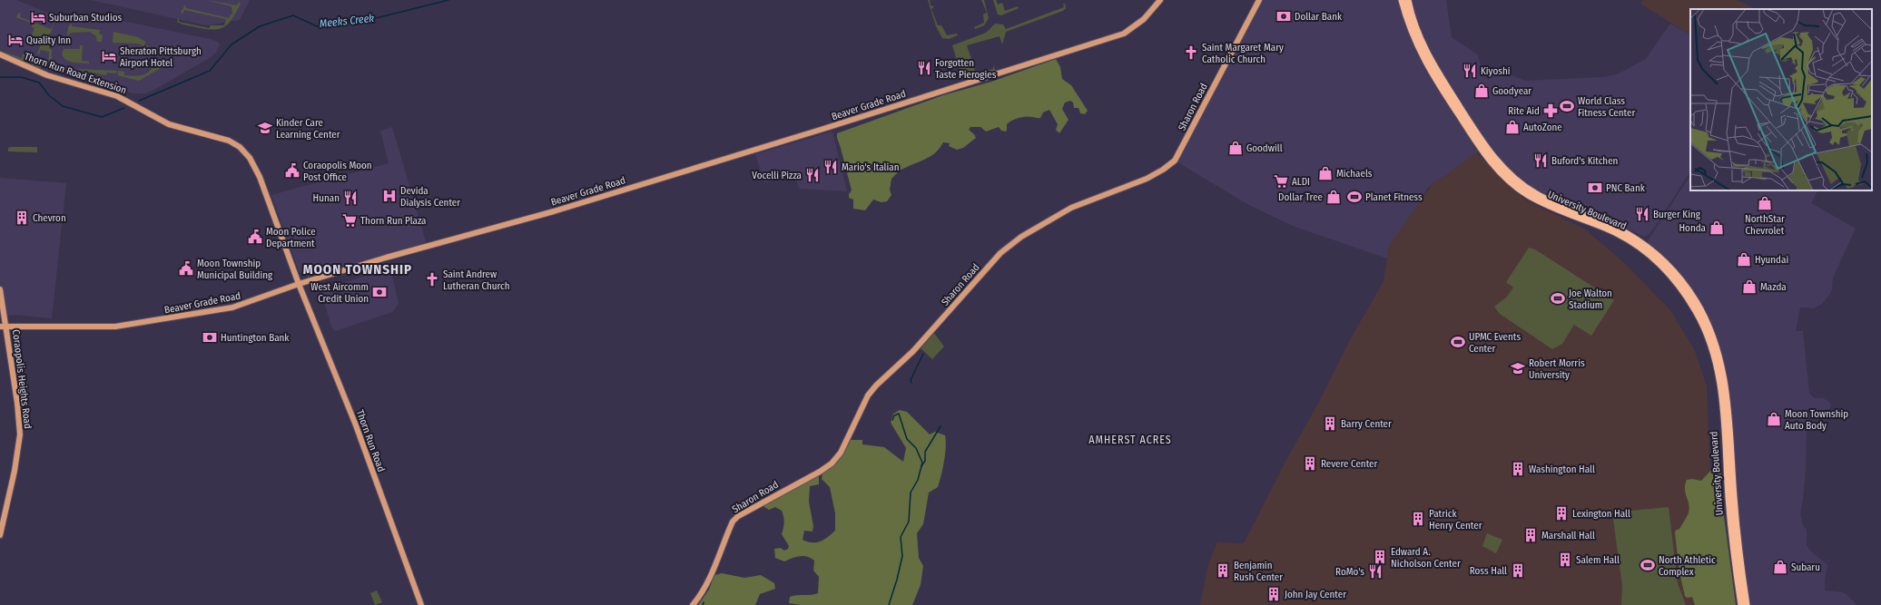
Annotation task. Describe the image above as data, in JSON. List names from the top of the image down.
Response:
{
  "streets": {
    "main road": ["University Boulevard"],
    "street": [
      "Thorn Run Road Extension",
      "Beaver Grade Road",
      "Sharon Road",
      "Coraopolis Heights Road",
      "Thorn Run Road"
    ]
  },
  "crossings": [
    ["Thorn Run Road Extension", "Beaver Grade Road"],
    ["Thorn Run Road Extension", "Thorn Run Road"],
    ["Beaver Grade Road", "Coraopolis Heights Road"],
    ["Beaver Grade Road", "Thorn Run Road"]
  ],
  "districts": ["MOON TOWNSHIP", "AMHERST ACRES"],
  "water": ["Meeks Creek"],
  "places": {
    "bank": [
      "Dollar Bank",
      "PNC Bank",
      "West Aircomm Credit Union",
      "Huntington Bank"
    ],
    "hotel": ["Suburban Studios", "Quality Inn", "Sheraton Pittsburgh Airport Hotel"],
    "church": ["Saint Margaret Mary Catholic Church", "Saint Andrew Lutheran Church"],
    "restaurant": [
      "Forgotten Taste Pierogies",
      "Kiyoshi",
      "Buford's Kitchen",
      "Mario's Italian",
      "Vocelli Pizza",
      "Hunan",
      "Burger King",
      "RoMo's"
    ],
    "shop": [
      "Goodyear",
      "AutoZone",
      "Goodwill",
      "Michaels",
      "Dollar Tree",
      "NorthStar Chevrolet",
      "Honda",
      "Hyundai",
      "Mazda",
      "Moon Township Auto Body",
      "Subaru"
    ],
    "sports": [
      "World Class Fitness Center",
      "Planet Fitness",
      "Joe Walton Stadium",
      "UPMC Events Center",
      "North Athletic Complex"
    ],
    "pharmacy": ["Rite Aid"],
    "school or university": ["Kinder Care Learning Center", "Robert Morris University"],
    "public building": ["Coraopolis Moon Post Office", "Moon Police Department", "Moon Township Municipal Building"],
    "supermarket": ["ALDI", "Thorn Run Plaza"],
    "hospital": ["Devida Dialysis Center"],
    "building": [
      "Chevron",
      "Barry Center",
      "Revere Center",
      "Washington Hall",
      "Lexington Hall",
      "Patrick Henry Center",
      "Marshall Hall",
      "Edward A. Nicholson Center",
      "Salem Hall",
      "Benjamin Rush Center",
      "Ross Hall",
      "John Jay Center"
    ]
  }
}
